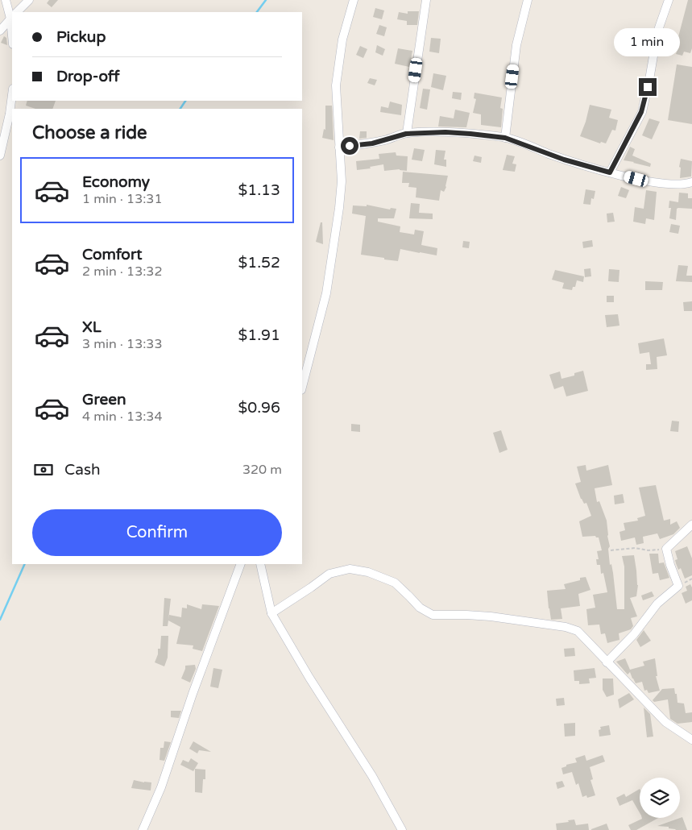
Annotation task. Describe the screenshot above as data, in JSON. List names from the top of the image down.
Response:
{
  "page": {
    "banner": ["Pickup", "Drop-off"],
    "bubble": "1 min",
    "heading": "Choose a ride",
    "list": [
      {
        "name": "Economy",
        "note": "1 min · 13:31",
        "value": "$1.13"
      },
      {
        "name": "Comfort",
        "note": "2 min · 13:32",
        "value": "$1.52"
      },
      {
        "name": "XL",
        "note": "3 min · 13:33",
        "value": "$1.91"
      },
      {
        "name": "Green",
        "note": "4 min · 13:34",
        "value": "$0.96"
      }
    ],
    "pay": ["Cash", "320 m"],
    "buttons": "Confirm"
  }
}
